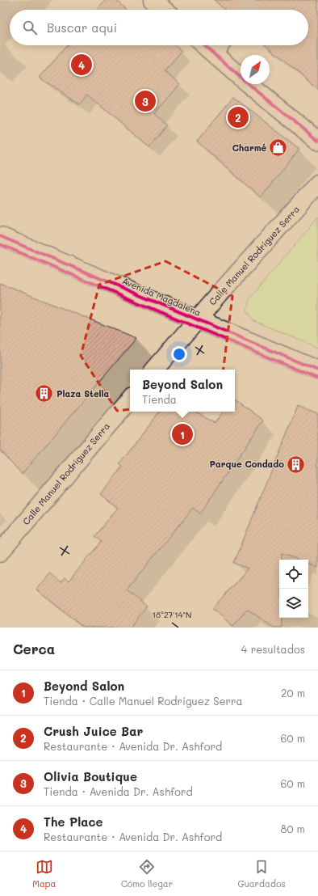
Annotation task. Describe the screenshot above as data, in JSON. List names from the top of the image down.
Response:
{
  "streets": {
    "street": ["Calle Manuel Rodríguez Serra", "Avenida Magdalena"]
  },
  "crossings": [
    ["Calle Manuel Rodríguez Serra", "Avenida Magdalena"]
  ],
  "places": {
    "shop": ["Charmé"],
    "building": ["Plaza Stella", "Parque Condado"]
  },
  "north": "top right",
  "page": {
    "search": "Buscar aquí",
    "pins": [
      "4",
      "3",
      "2",
      "1"
    ],
    "popup": ["Beyond Salon", "Tienda"],
    "heading": ["Cerca", "4 resultados"],
    "list": [
      {
        "mark": "1",
        "name": "Beyond Salon",
        "note": "Tienda · Calle Manuel Rodríguez Serra",
        "value": "20 m"
      },
      {
        "mark": "2",
        "name": "Crush Juice Bar",
        "note": "Restaurante · Avenida Dr. Ashford",
        "value": "60 m"
      },
      {
        "mark": "3",
        "name": "Olivia Boutique",
        "note": "Tienda · Avenida Dr. Ashford",
        "value": "60 m"
      },
      {
        "mark": "4",
        "name": "The Place",
        "note": "Restaurante · Avenida Dr. Ashford",
        "value": "80 m"
      }
    ],
    "nav": ["Mapa", "Cómo llegar", "Guardados"]
  },
  "coordinates": ["18°27'14\"N"]
}
